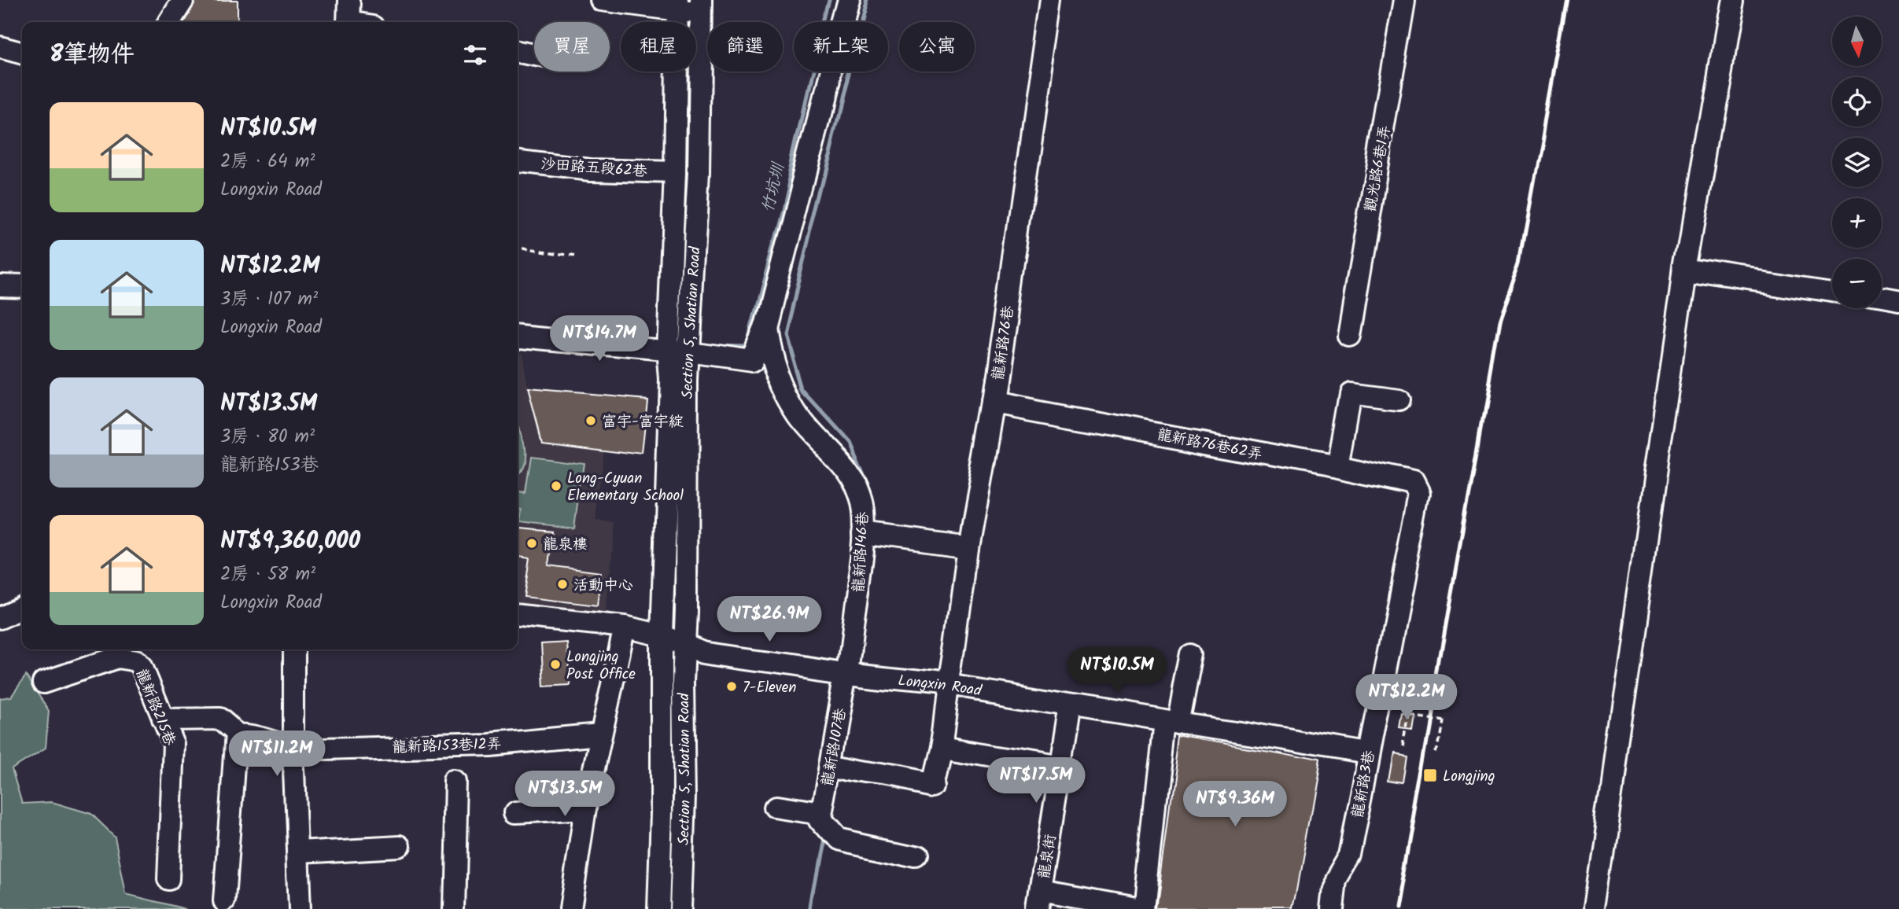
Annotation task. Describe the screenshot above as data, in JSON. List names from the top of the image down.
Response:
{
  "streets": {
    "street": [
      "沙田路五段62巷",
      "觀光路6巷1弄",
      "Section 5, Shatian Road",
      "龍新路76巷",
      "龍新路76巷62弄",
      "龍新路146巷",
      "Longxin Road",
      "龍新路215巷",
      "龍新路153巷12弄",
      "龍新路107巷",
      "龍新路3巷",
      "龍泉街"
    ]
  },
  "crossings": [
    ["沙田路五段62巷", "Section 5, Shatian Road"],
    ["Section 5, Shatian Road", "Longxin Road"],
    ["龍新路76巷", "龍新路76巷62弄"],
    ["龍新路76巷", "Longxin Road"],
    ["龍新路76巷", "龍新路107巷"],
    ["龍新路76巷62弄", "龍新路3巷"],
    ["龍新路146巷", "Longxin Road"],
    ["龍新路146巷", "龍新路107巷"],
    ["Longxin Road", "龍新路107巷"],
    ["Longxin Road", "龍新路3巷"],
    ["Longxin Road", "龍泉街"]
  ],
  "water": ["竹坑圳"],
  "places": {
    "other": [
      "富宇-富宇綻",
      "Long-Cyuan Elementary School",
      "龍泉樓",
      "活動中心",
      "Longjing Post Office",
      "7-Eleven"
    ],
    "transit": ["Longjing"]
  },
  "north": "bottom",
  "page": {
    "map_buttons": ["+", "−"],
    "chip": [
      "買屋",
      "租屋",
      "篩選",
      "新上架",
      "公寓"
    ],
    "heading": "8筆物件",
    "list": [
      {
        "name": "NT$10.5M",
        "note": "2房 · 64 m² · Longxin Road"
      },
      {
        "name": "NT$12.2M",
        "note": "3房 · 107 m² · Longxin Road"
      },
      {
        "name": "NT$13.5M",
        "note": "3房 · 80 m² · 龍新路153巷"
      },
      {
        "name": "NT$9,360,000",
        "note": "2房 · 58 m² · Longxin Road"
      }
    ],
    "price": [
      "NT$14.7M",
      "NT$26.9M",
      "NT$10.5M",
      "NT$12.2M",
      "NT$11.2M",
      "NT$17.5M",
      "NT$13.5M",
      "NT$9.36M"
    ]
  }
}
